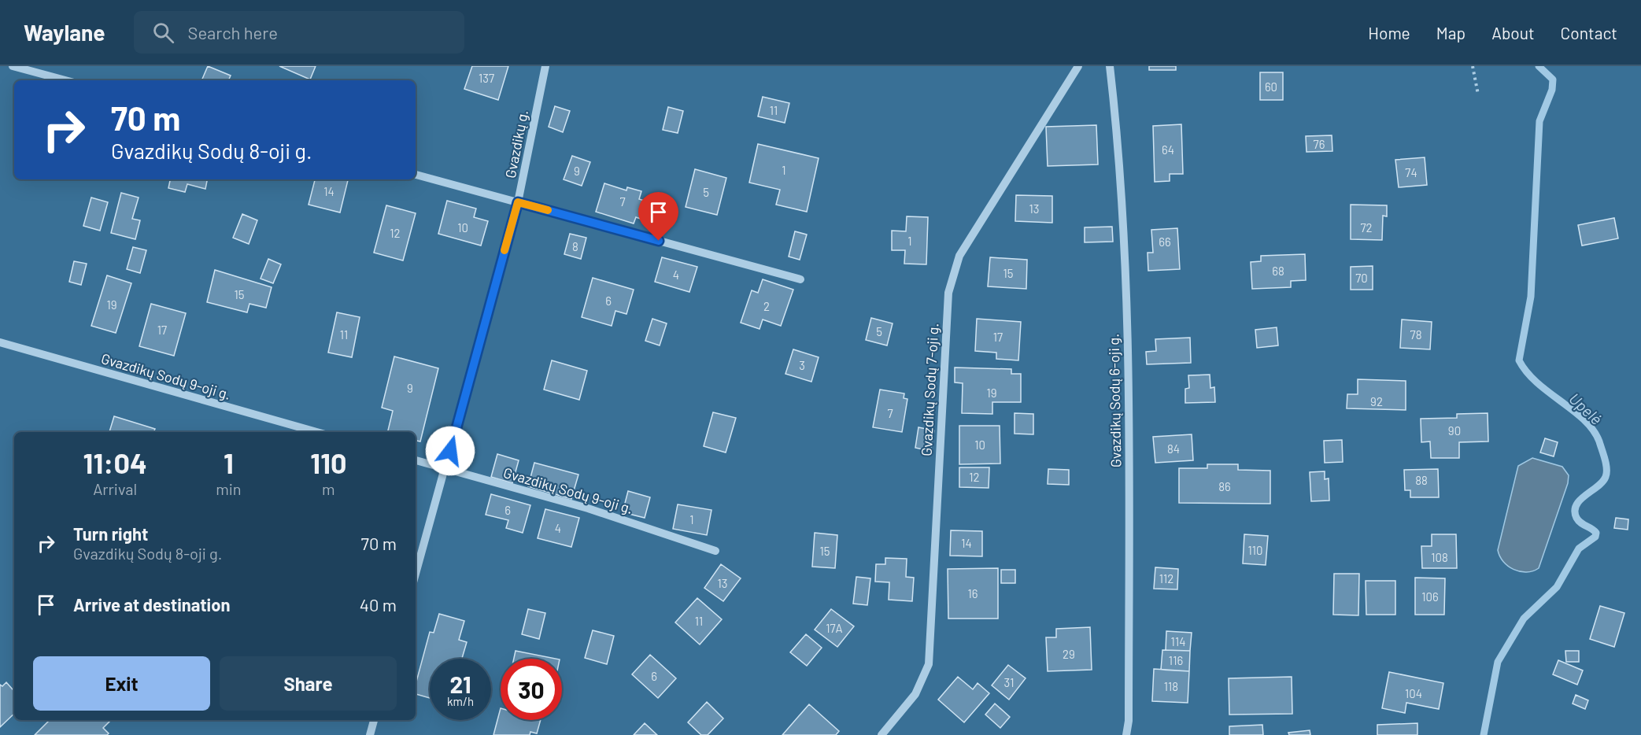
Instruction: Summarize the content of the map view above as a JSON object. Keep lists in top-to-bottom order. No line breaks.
{"streets":{"street":["Gvazdikų g.","Gvazdikų Sodų 9-oji g.","Gvazdikų Sodų 7-oji g.","Gvazdikų Sodų 6-oji g."]},"crossings":[["Gvazdikų g.","Gvazdikų Sodų 9-oji g."]],"water":["Upelė"],"house_numbers":["137","60","11","76","64","1","9","74","14","5","7","13","10","72","12","1","66","8","68","15","4","70","15","6","19","2","17","5","11","78","17","3","9","19","92","7","90","10","84","12","88","86","6","1","4","14","110","15","108","112","13","16","106","11","17A","114","29","116","6","31","118","104"],"page":{"header":"Waylane","search":"Search here","nav":["Home","Map","About","Contact"],"turn":["70 m","Gvazdikų Sodų 8-oji g."],"eta":["11:04","Arrival","1","min","110","m"],"list":[{"name":"Turn right","note":"Gvazdikų Sodų 8-oji g.","value":"70 m"},{"name":"Arrive at destination","value":"40 m"}],"buttons":["Exit","Share"],"speed":"21 km/h","limit":"30"}}
